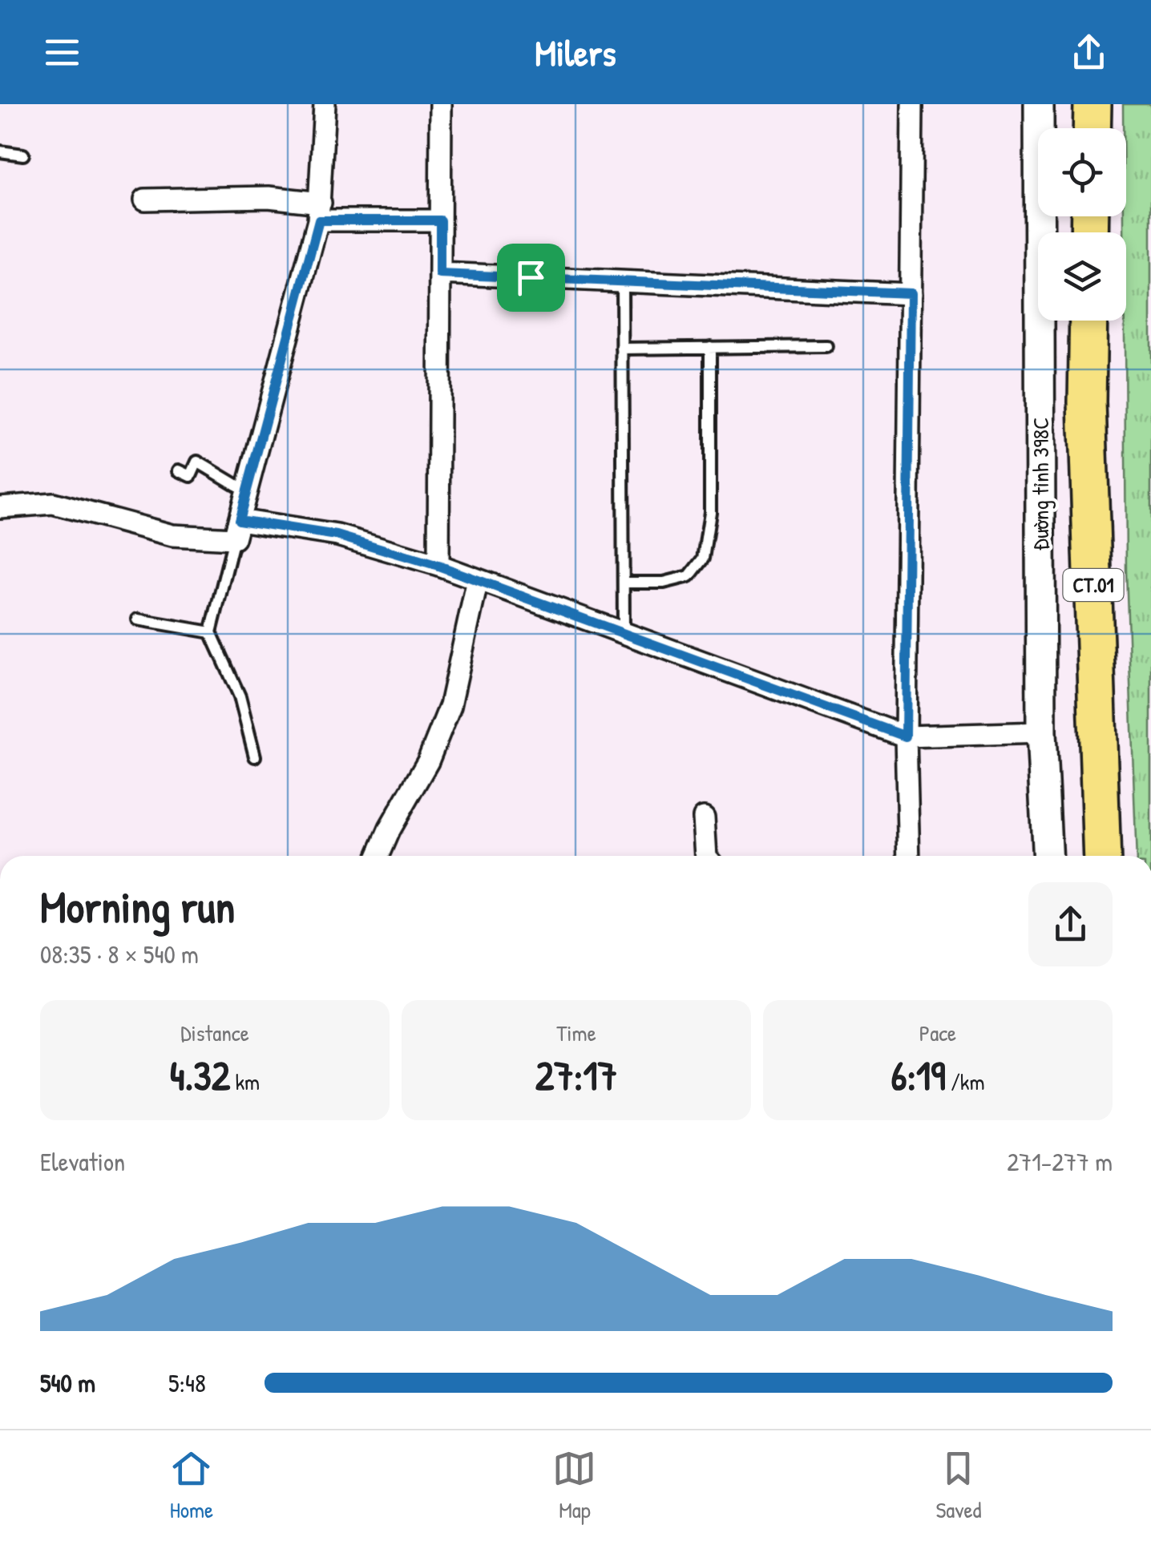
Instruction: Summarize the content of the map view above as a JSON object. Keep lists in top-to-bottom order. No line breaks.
{"streets":{"highway":["CT.01"],"main road":["Đường tỉnh 398C"]},"page":{"header":"Milers","heading":["Morning run","08:35 · 8 × 540 m"],"stats":[["Distance","4.32 km"],["Time","27:17"],["Pace","6:19 /km"]],"chart":["Elevation","271–277 m"],"list":[{"name":"540 m","note":"5:48"}],"tabs":["Home","Map","Saved"]}}
